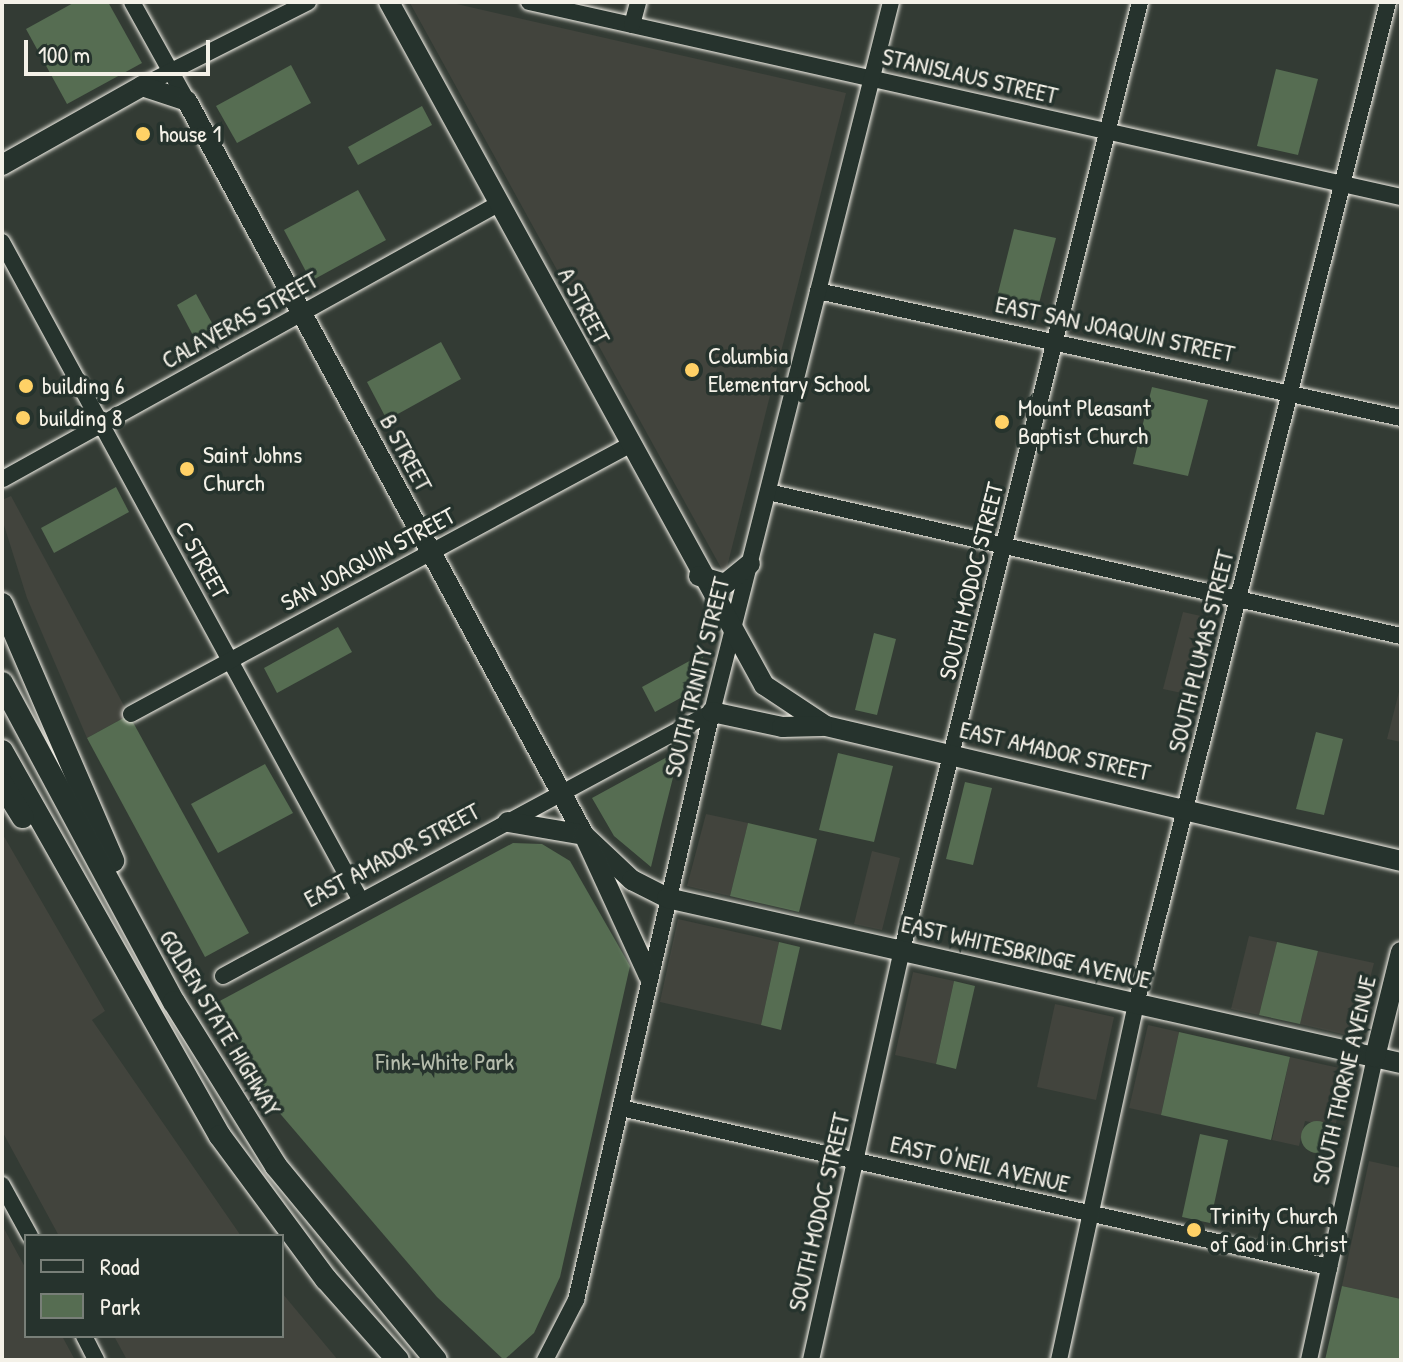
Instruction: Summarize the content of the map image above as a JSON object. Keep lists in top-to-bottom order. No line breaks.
{"streets":{"highway":["GOLDEN STATE HIGHWAY"],"main road":["A STREET","B STREET","EAST AMADOR STREET","EAST WHITESBRIDGE AVENUE","SOUTH THORNE AVENUE"],"street":["STANISLAUS STREET","CALAVERAS STREET","EAST SAN JOAQUIN STREET","SAN JOAQUIN STREET","C STREET","SOUTH MODOC STREET","SOUTH PLUMAS STREET","SOUTH TRINITY STREET","EAST O'NEIL AVENUE"]},"crossings":[["STANISLAUS STREET","SOUTH MODOC STREET"],["STANISLAUS STREET","SOUTH PLUMAS STREET"],["STANISLAUS STREET","SOUTH TRINITY STREET"],["A STREET","CALAVERAS STREET"],["A STREET","SAN JOAQUIN STREET"],["A STREET","SOUTH TRINITY STREET"],["A STREET","EAST AMADOR STREET"],["CALAVERAS STREET","B STREET"],["CALAVERAS STREET","C STREET"],["EAST SAN JOAQUIN STREET","SOUTH MODOC STREET"],["EAST SAN JOAQUIN STREET","SOUTH PLUMAS STREET"],["EAST SAN JOAQUIN STREET","SOUTH TRINITY STREET"],["B STREET","SAN JOAQUIN STREET"],["B STREET","SOUTH TRINITY STREET"],["B STREET","EAST AMADOR STREET"],["B STREET","EAST WHITESBRIDGE AVENUE"],["SAN JOAQUIN STREET","C STREET"],["C STREET","EAST AMADOR STREET"],["SOUTH MODOC STREET","EAST AMADOR STREET"],["SOUTH MODOC STREET","EAST WHITESBRIDGE AVENUE"],["SOUTH MODOC STREET","EAST O'NEIL AVENUE"],["SOUTH PLUMAS STREET","EAST AMADOR STREET"],["SOUTH PLUMAS STREET","EAST WHITESBRIDGE AVENUE"],["SOUTH PLUMAS STREET","EAST O'NEIL AVENUE"],["SOUTH TRINITY STREET","EAST AMADOR STREET"],["SOUTH TRINITY STREET","EAST WHITESBRIDGE AVENUE"],["SOUTH TRINITY STREET","EAST O'NEIL AVENUE"],["EAST WHITESBRIDGE AVENUE","SOUTH THORNE AVENUE"],["SOUTH THORNE AVENUE","EAST O'NEIL AVENUE"]],"parks":["Fink-White Park"],"places":["house 1","Columbia Elementary School","building 6","building 8","Mount Pleasant Baptist Church","Saint Johns Church","Trinity Church of God in Christ"],"legend":["Road","Park"],"scale_bar":"100 m"}
